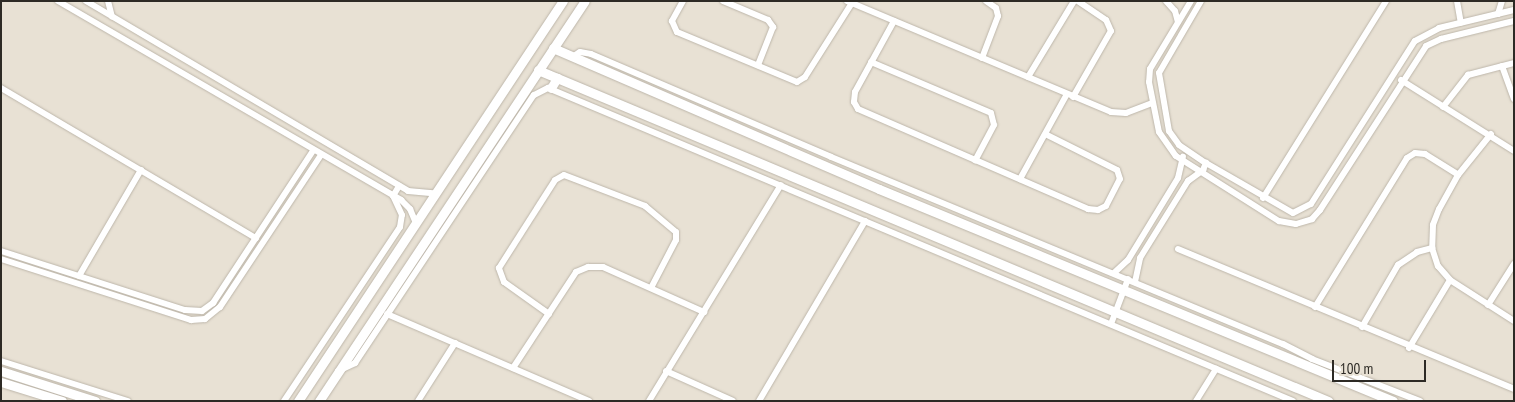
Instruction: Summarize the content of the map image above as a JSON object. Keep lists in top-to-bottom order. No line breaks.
{"scale_bar":"100 m"}
